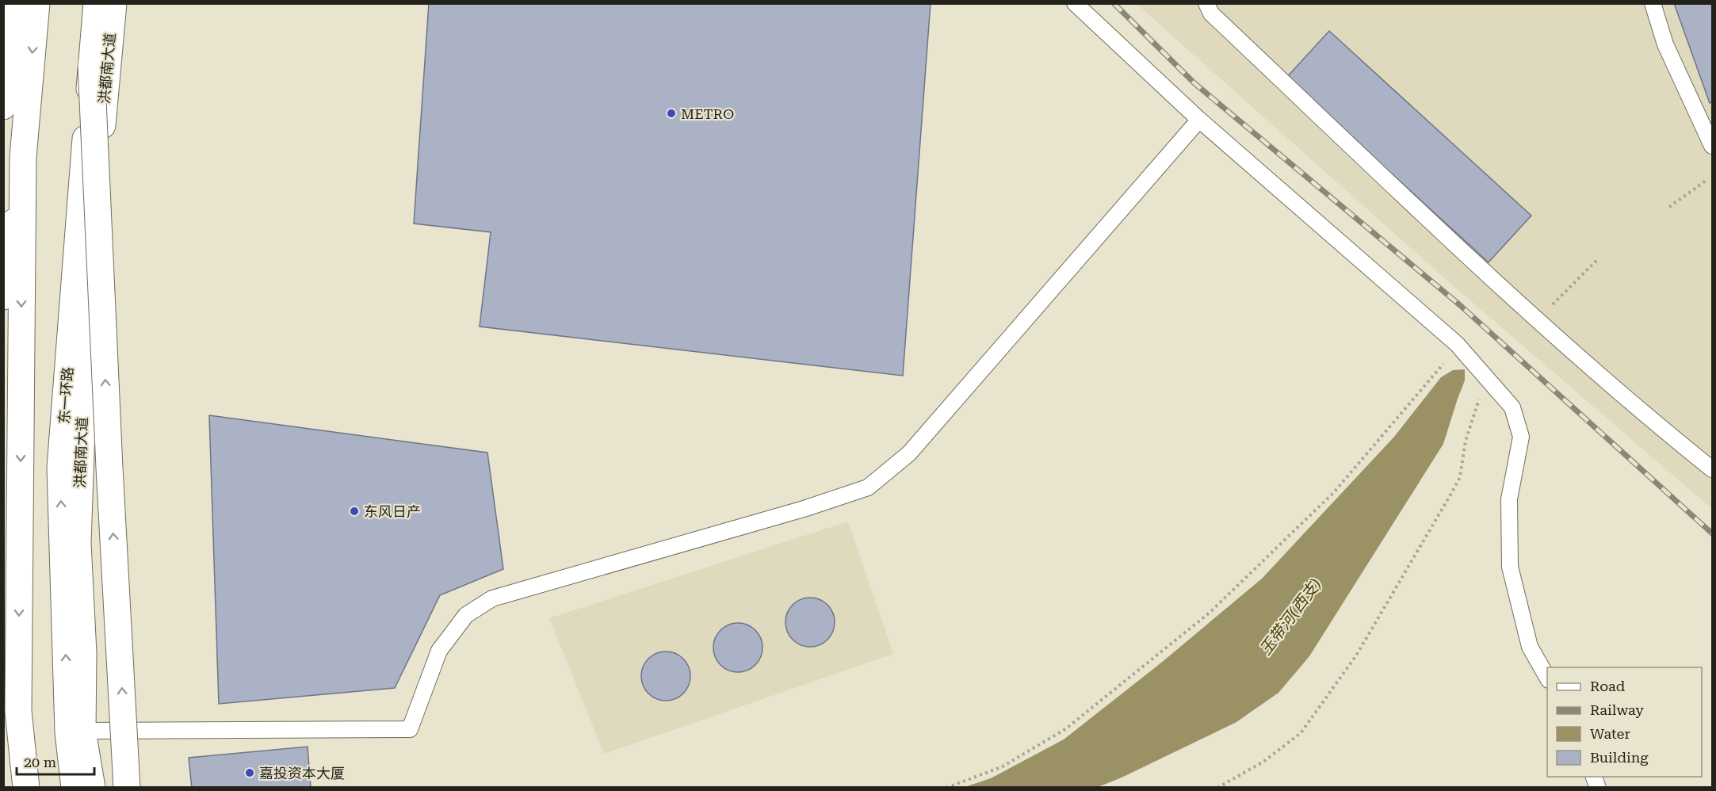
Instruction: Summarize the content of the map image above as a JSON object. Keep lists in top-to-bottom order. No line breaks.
{"streets":{"main road":["洪都南大道","东一环路"]},"water":["玉带河(西支)"],"places":["METRO","东风日产","嘉投资本大厦"],"legend":["Road","Railway","Water","Building"],"scale_bar":"20 m"}
